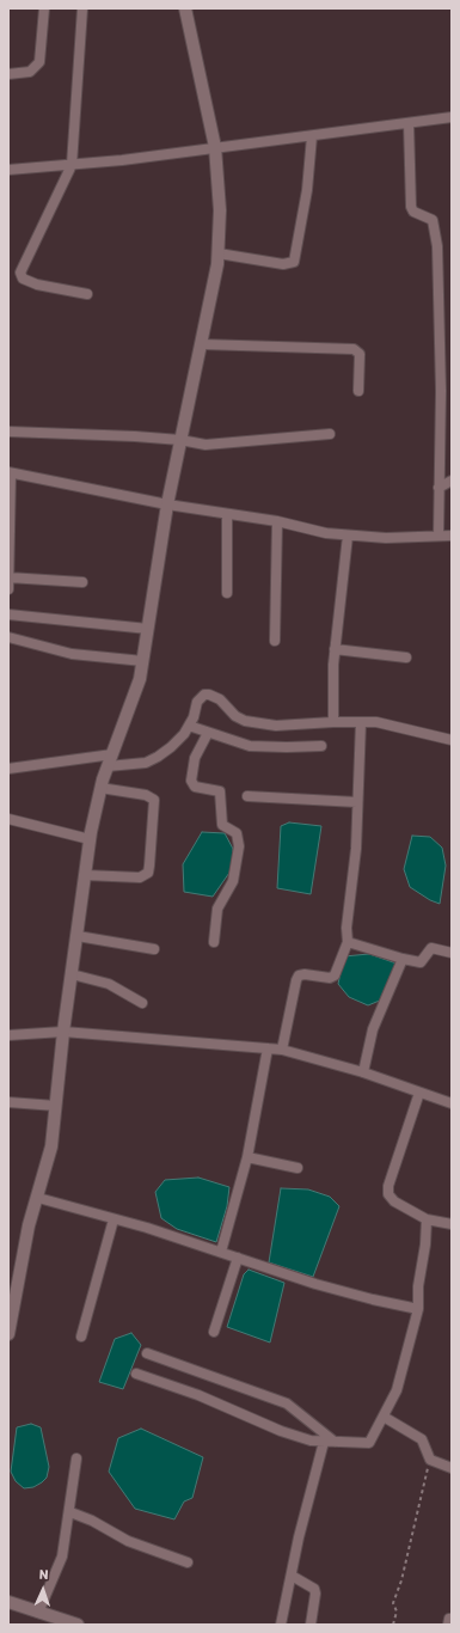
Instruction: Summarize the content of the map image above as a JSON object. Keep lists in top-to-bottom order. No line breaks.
{"north":"top"}
